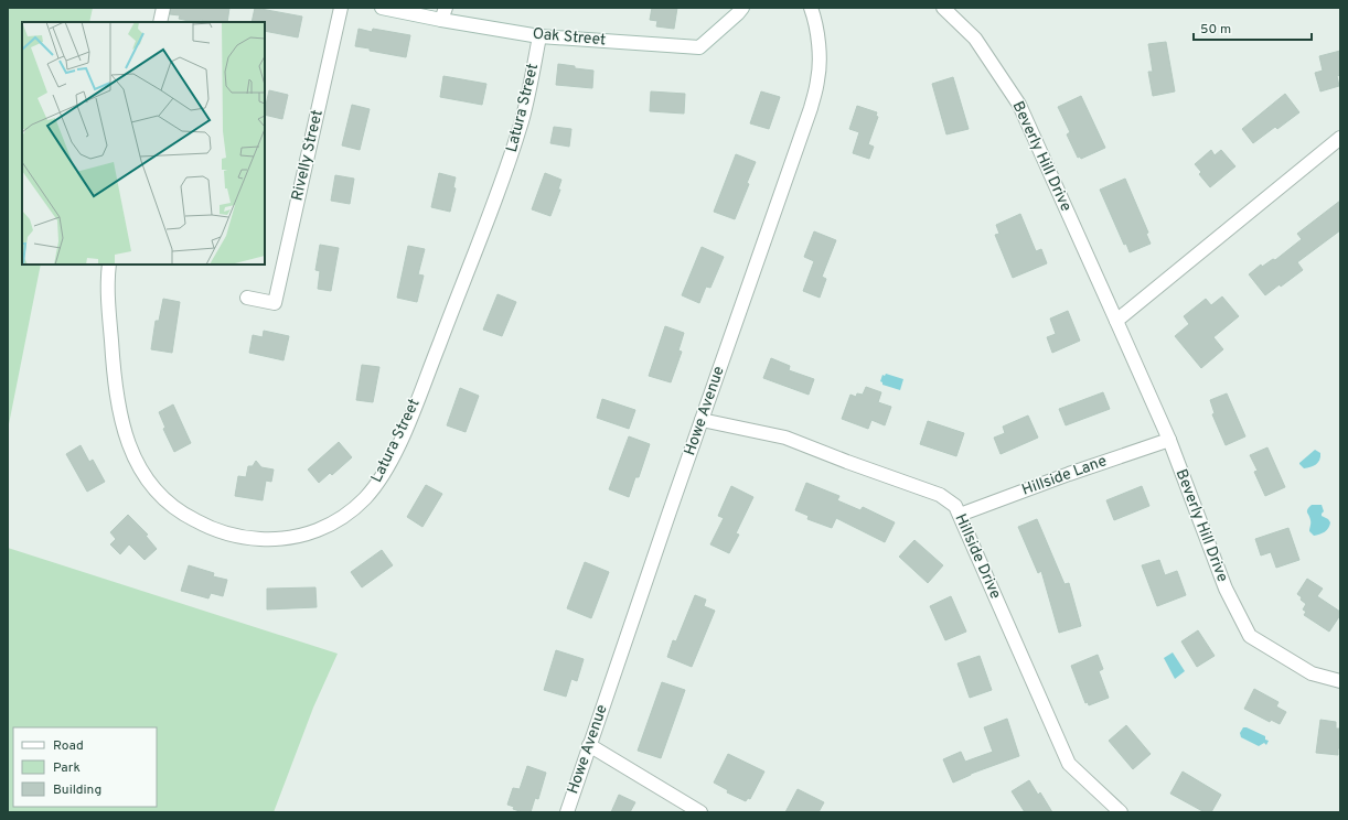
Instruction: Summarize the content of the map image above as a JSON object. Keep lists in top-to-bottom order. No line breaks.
{"streets":{"street":["Oak Street","Latura Street","Rivelly Street","Beverly Hill Drive","Howe Avenue","Hillside Lane","Hillside Drive"]},"crossings":[["Oak Street","Latura Street"],["Beverly Hill Drive","Hillside Lane"],["Howe Avenue","Hillside Drive"],["Hillside Lane","Hillside Drive"]],"legend":["Road","Park","Building"],"scale_bar":"50 m"}
